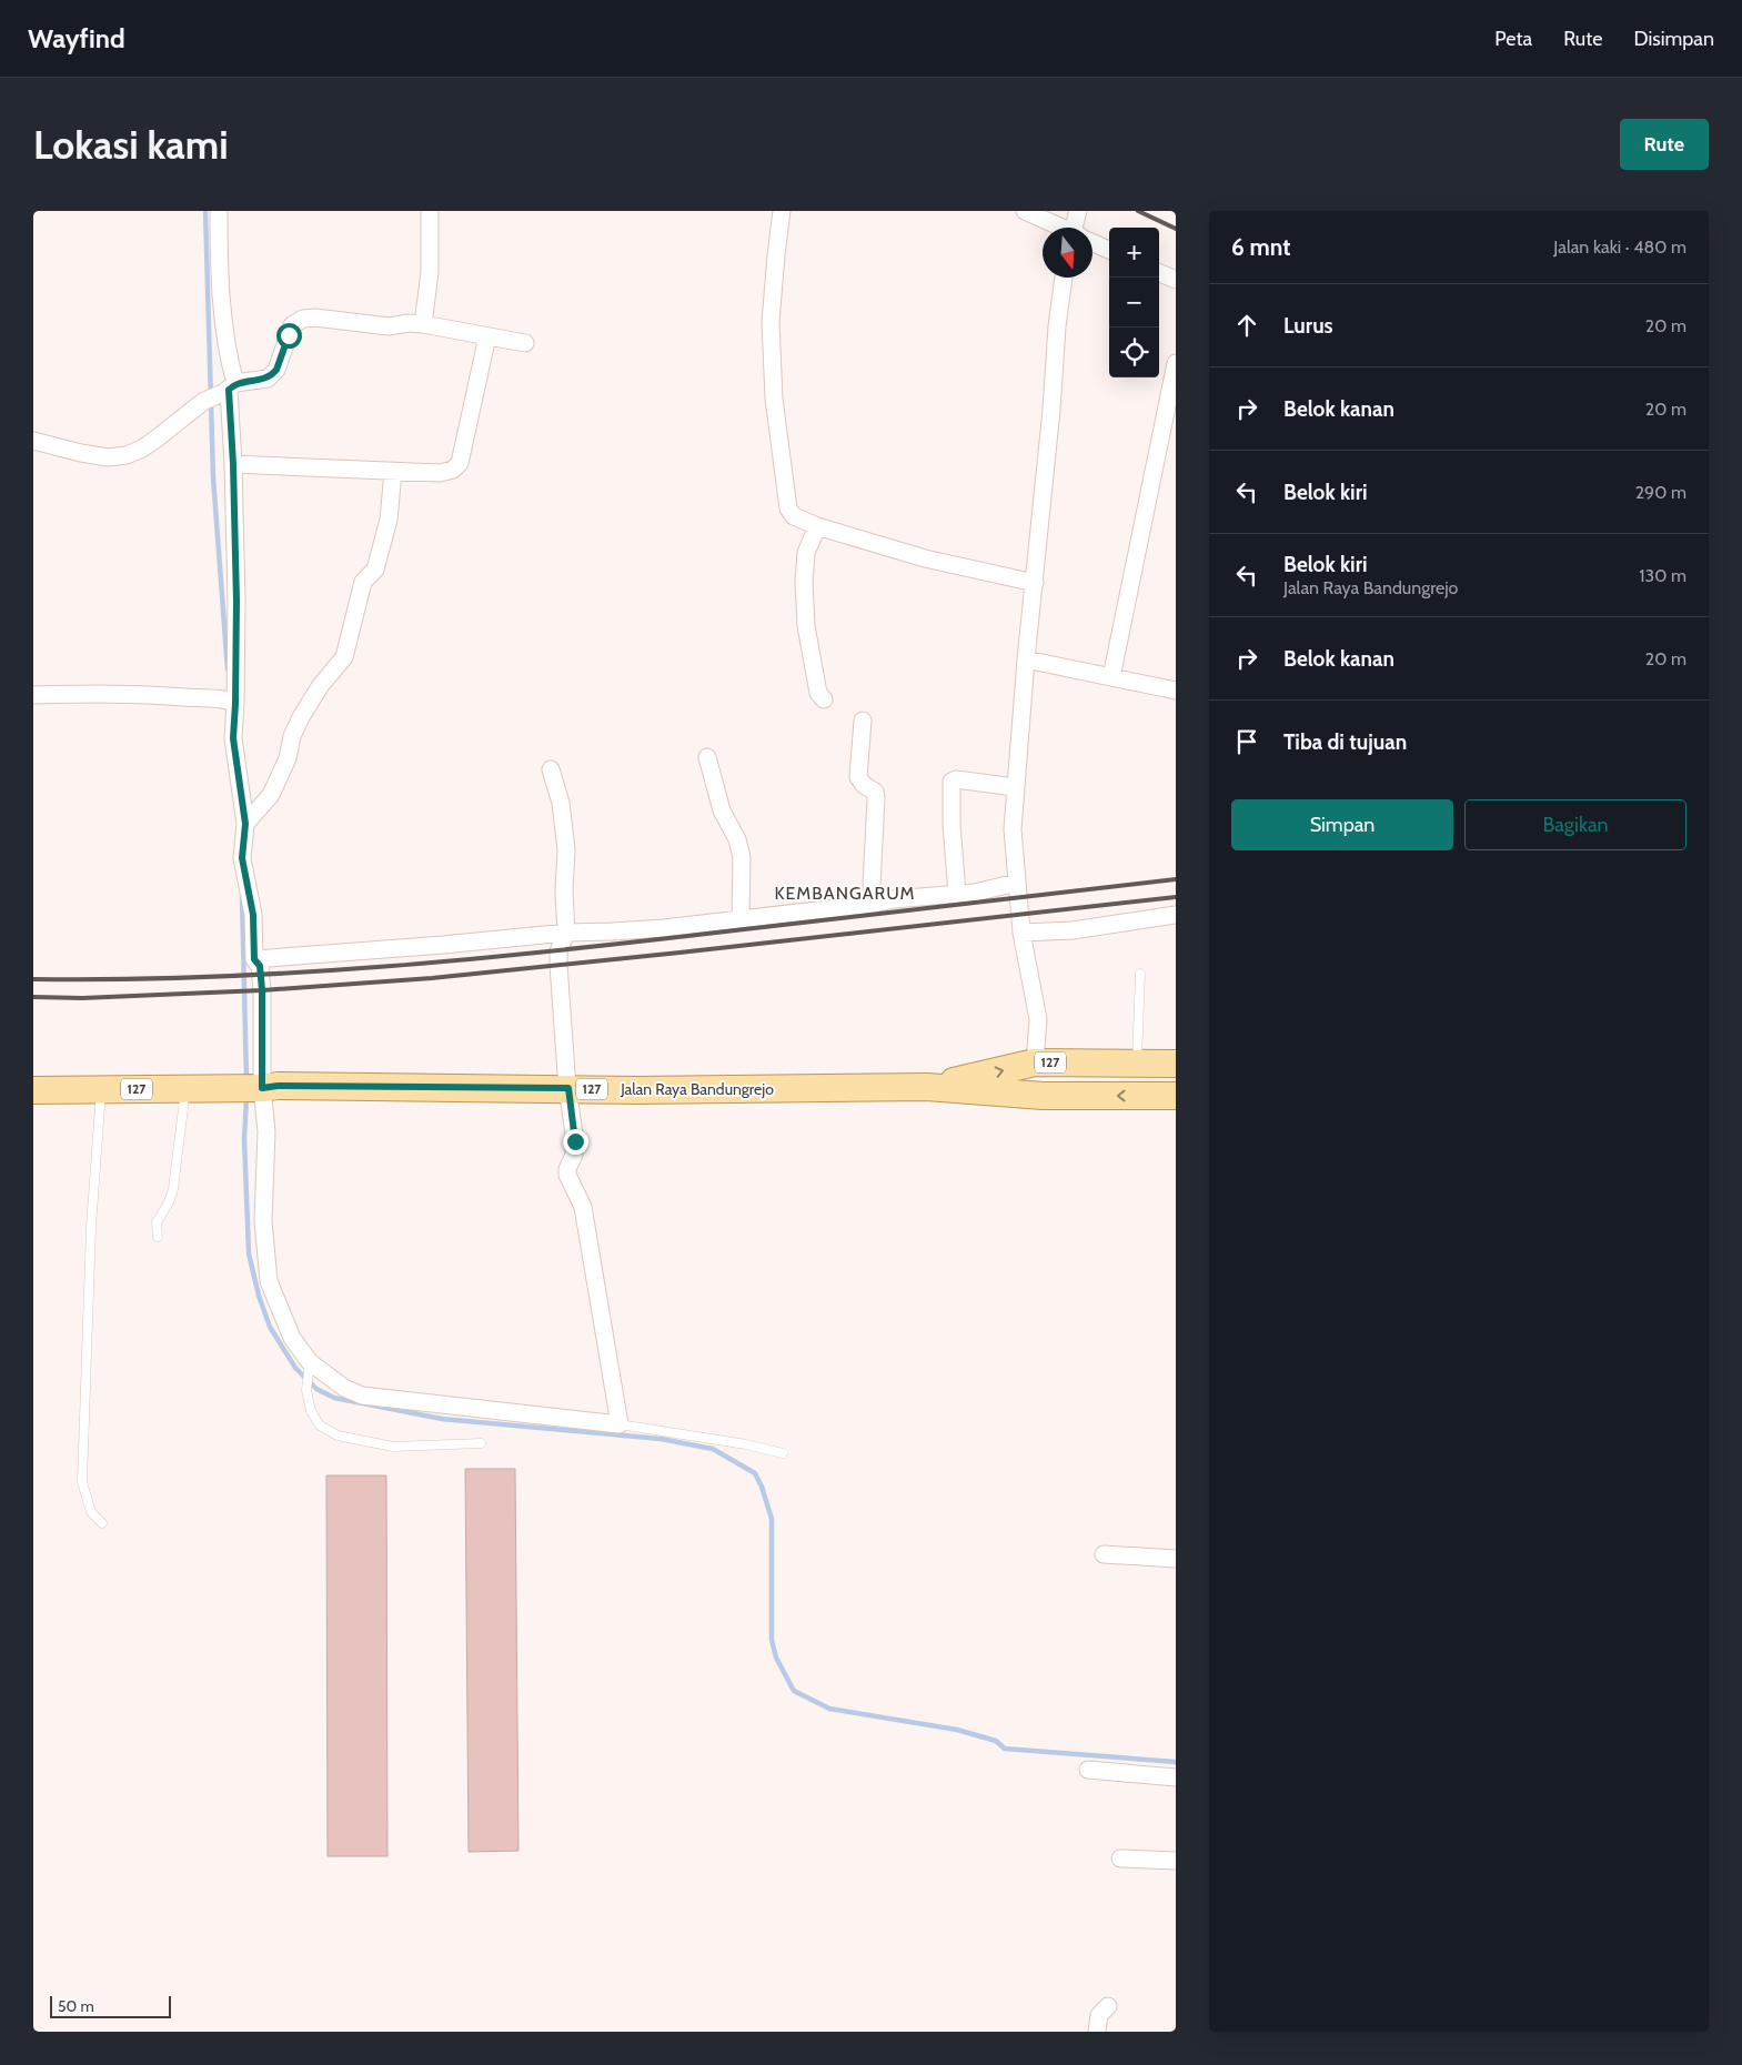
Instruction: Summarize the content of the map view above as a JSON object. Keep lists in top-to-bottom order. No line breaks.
{"streets":{"main road":["127","Jalan Raya Bandungrejo"]},"districts":["KEMBANGARUM"],"scale_bar":"50 m","north":"bottom","page":{"header":"Wayfind","nav":["Peta","Rute","Disimpan"],"buttons":["Rute",["Simpan","Bagikan"]],"title":"Lokasi kami","heading":["6 mnt","Jalan kaki · 480 m"],"map_buttons":["+","−"],"list":[["Lurus","20 m"],["Belok kanan","20 m"],["Belok kiri","290 m"],["Belok kiri","Jalan Raya Bandungrejo","130 m"],["Belok kanan","20 m"],"Tiba di tujuan"],"scale":"50 m"}}
